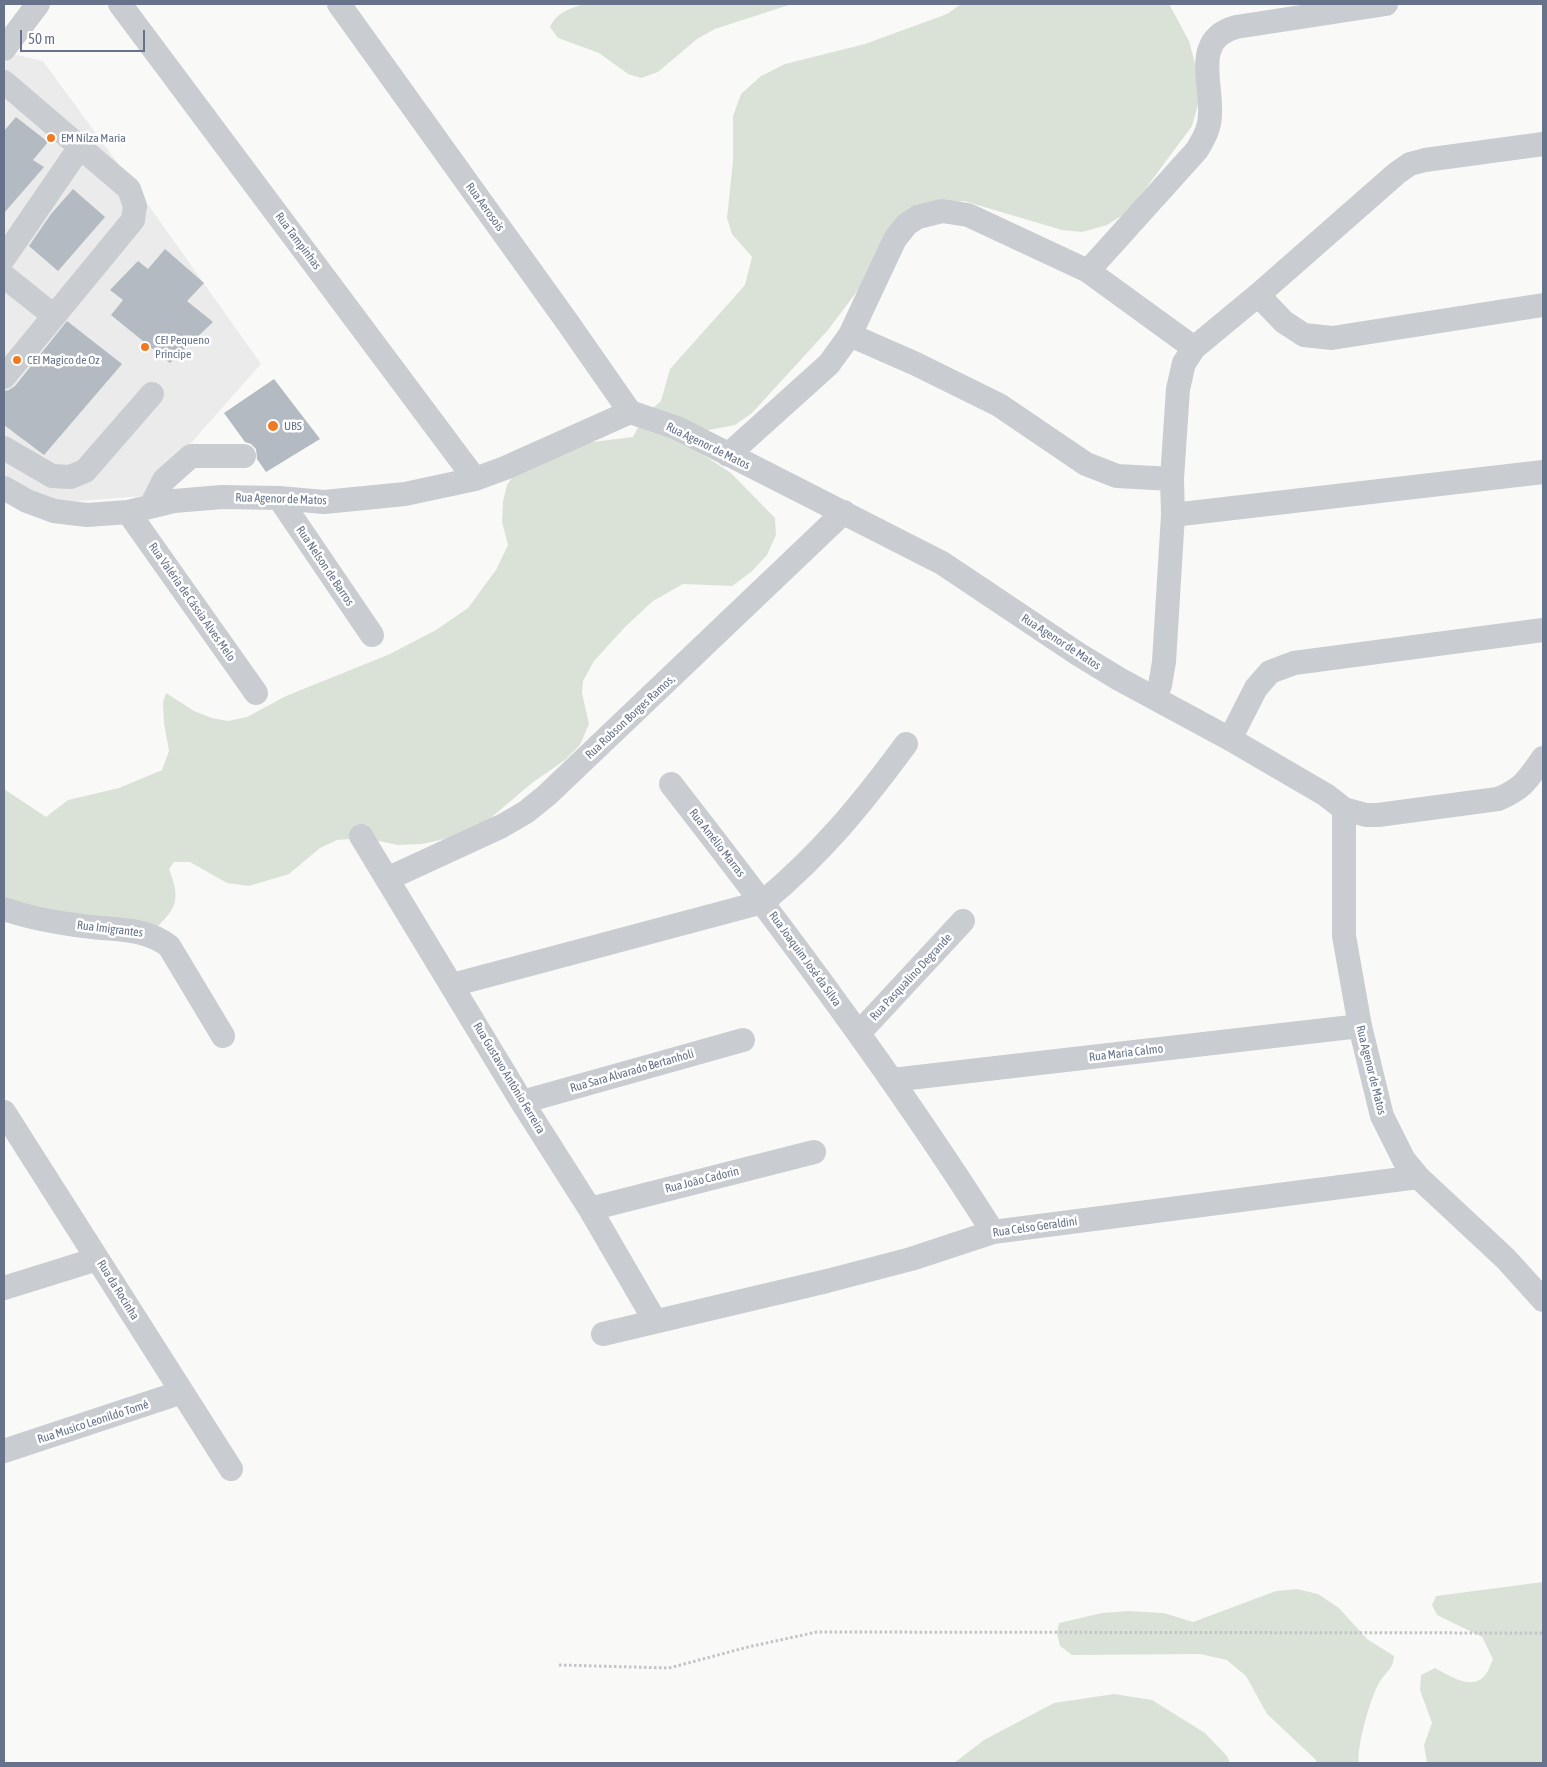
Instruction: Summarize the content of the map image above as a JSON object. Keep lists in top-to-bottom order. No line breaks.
{"streets":{"street":["Rua Aerosois","Rua Tampinhas","Rua Agenor de Matos","Rua Nelson de Barros","Rua Valéria de Cássia Alves Melo","Rua Robson Borges Ramos,","Rua Amélio Marras","Rua Imigrantes","Rua Joaquim José da Silva","Rua Pasqualino Degrande","Rua Maria Calmo","Rua Sara Alvarado Bertanholi","Rua Gustavo Antônio Ferreira","Rua João Cadorin","Rua Celso Geraldini","Rua da Rocinha","Rua Musico Leonildo Tomé"]},"crossings":[["Rua Aerosois","Rua Agenor de Matos"],["Rua Tampinhas","Rua Agenor de Matos"],["Rua Agenor de Matos","Rua Nelson de Barros"],["Rua Agenor de Matos","Rua Valéria de Cássia Alves Melo"],["Rua Agenor de Matos","Rua Robson Borges Ramos,"],["Rua Agenor de Matos","Rua Maria Calmo"],["Rua Agenor de Matos","Rua Celso Geraldini"],["Rua Robson Borges Ramos,","Rua Gustavo Antônio Ferreira"],["Rua Amélio Marras","Rua Joaquim José da Silva"],["Rua Joaquim José da Silva","Rua Pasqualino Degrande"],["Rua Joaquim José da Silva","Rua Maria Calmo"],["Rua Joaquim José da Silva","Rua Gustavo Antônio Ferreira"],["Rua Joaquim José da Silva","Rua Celso Geraldini"],["Rua Sara Alvarado Bertanholi","Rua Gustavo Antônio Ferreira"],["Rua Gustavo Antônio Ferreira","Rua João Cadorin"],["Rua Gustavo Antônio Ferreira","Rua Celso Geraldini"],["Rua da Rocinha","Rua Musico Leonildo Tomé"]],"places":["EM Nilza Maria","CEI Pequeno Principe","CEI Magico de Oz","UBS"],"scale_bar":"50 m"}
